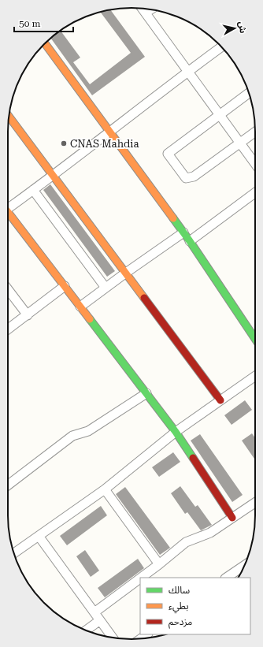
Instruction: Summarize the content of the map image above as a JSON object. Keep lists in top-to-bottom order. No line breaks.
{"places":["CNAS Mahdia"],"legend":["سالك","بطيء","مزدحم"],"scale_bar":"50 m","north":"right"}
